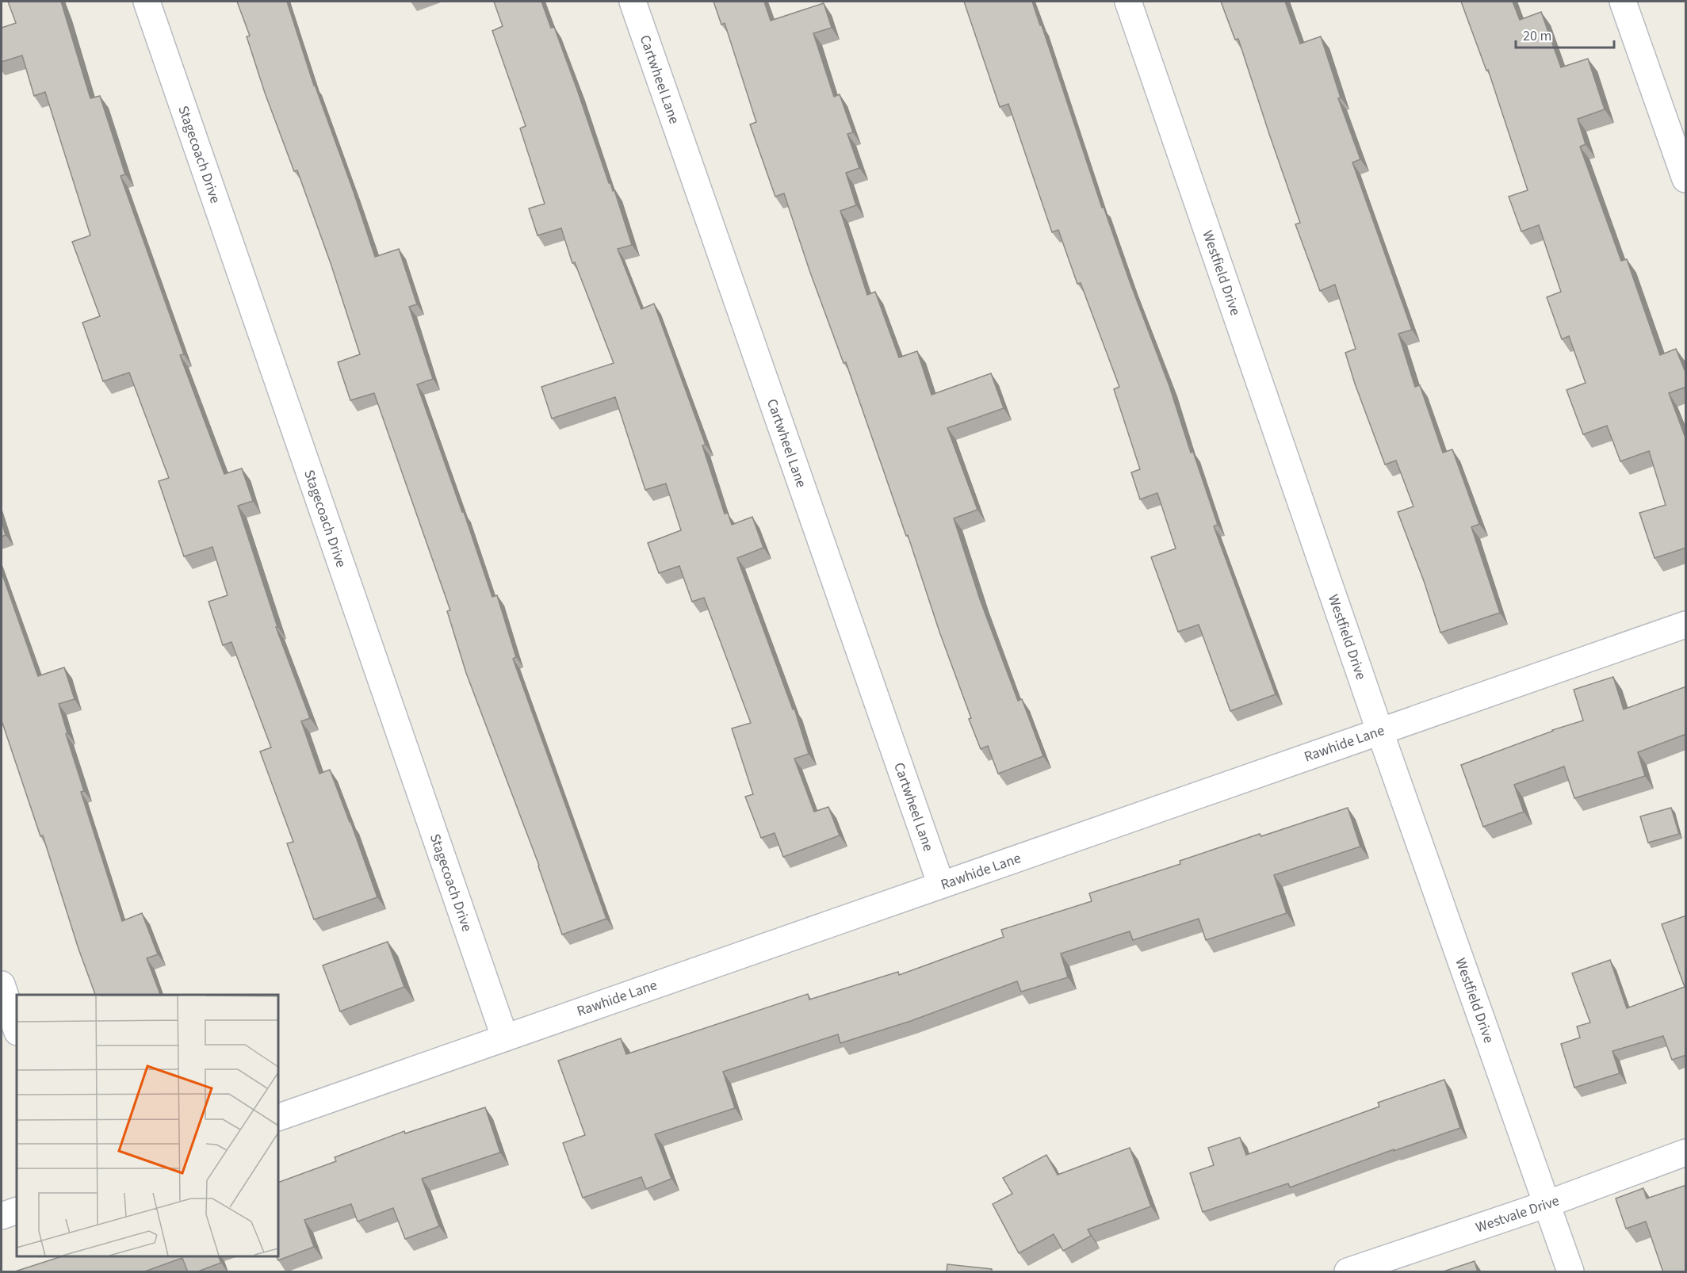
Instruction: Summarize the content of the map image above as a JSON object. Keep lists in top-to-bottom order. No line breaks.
{"streets":{"street":["Cartwheel Lane","Stagecoach Drive","Westfield Drive","Rawhide Lane","Westvale Drive"]},"crossings":[["Cartwheel Lane","Rawhide Lane"],["Stagecoach Drive","Rawhide Lane"],["Westfield Drive","Rawhide Lane"],["Westfield Drive","Westvale Drive"]],"scale_bar":"20 m"}
